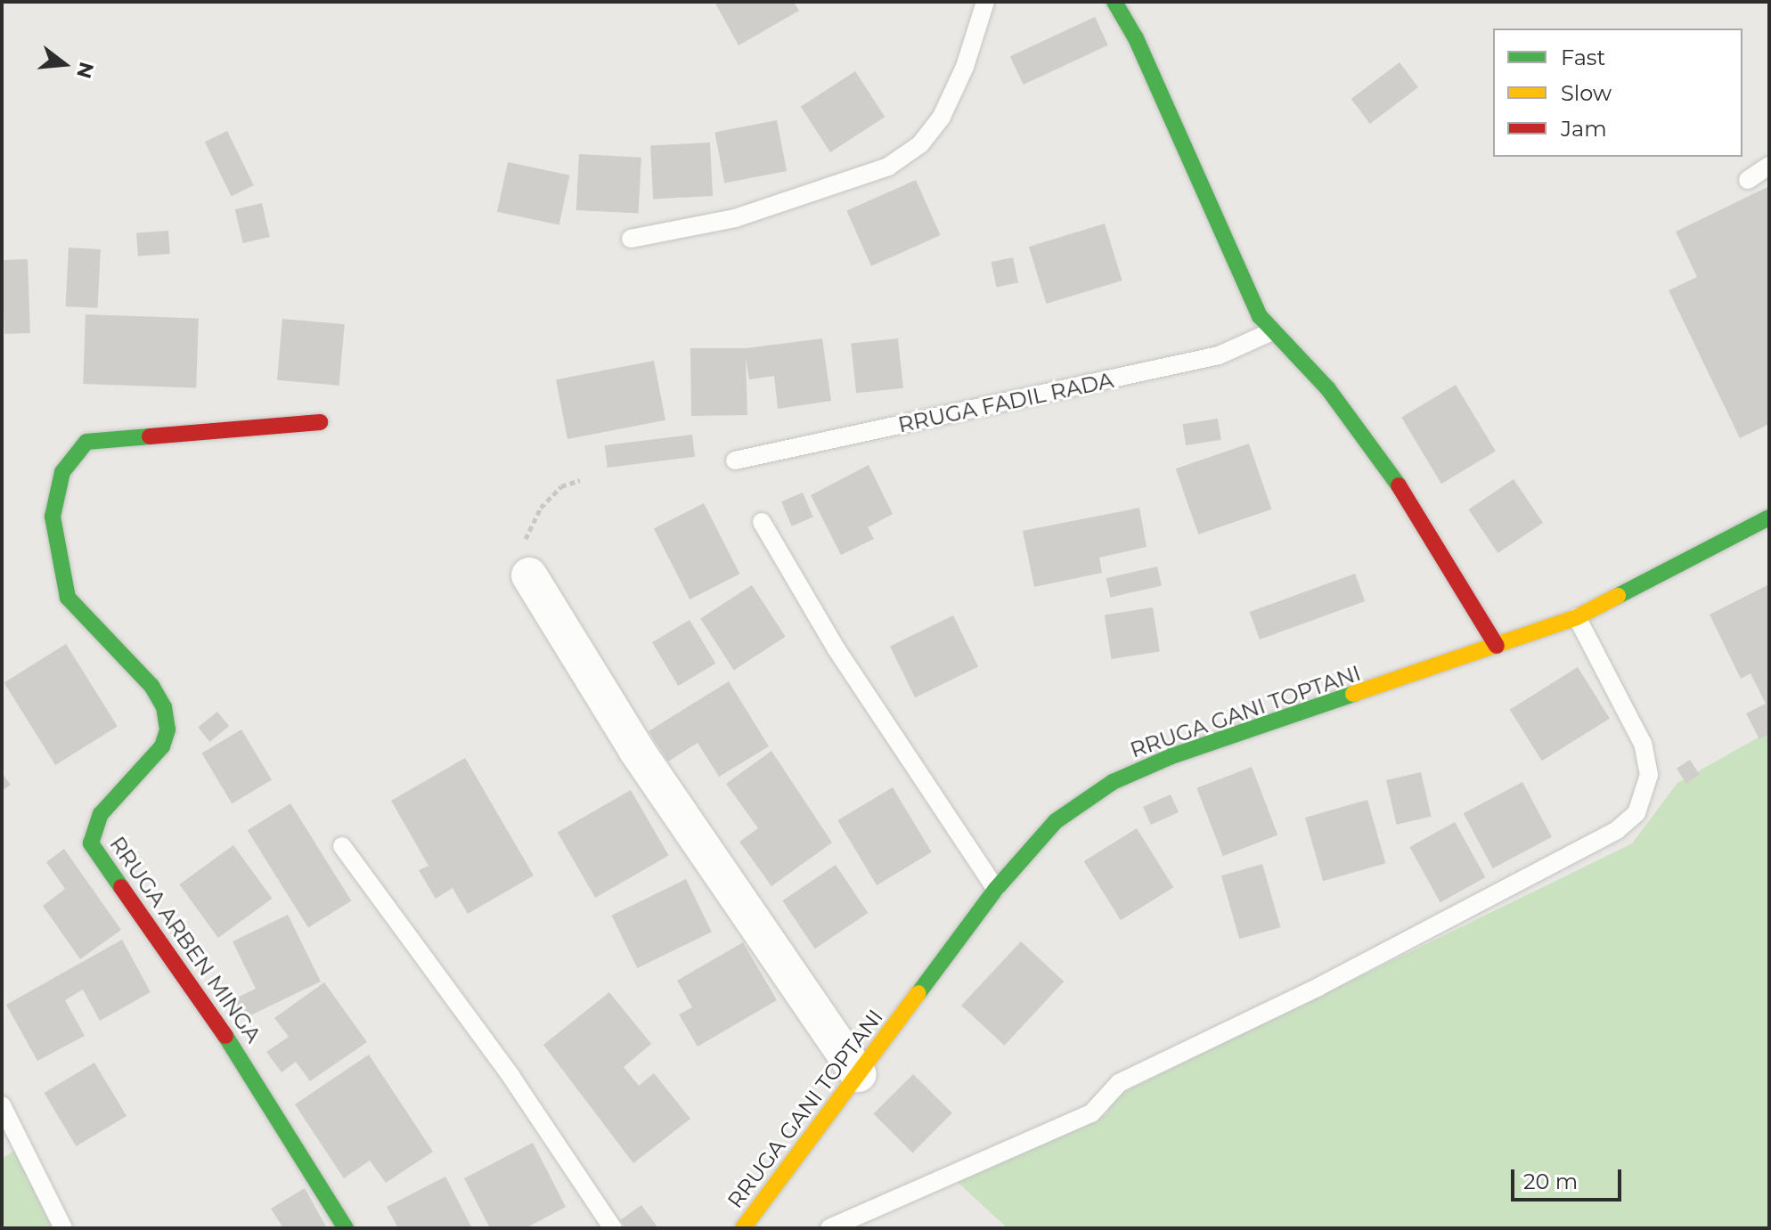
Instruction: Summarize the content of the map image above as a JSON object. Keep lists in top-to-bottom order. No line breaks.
{"streets":{"street":["RRUGA GANI TOPTANI","RRUGA ARBEN MINGA"],"lane":["RRUGA FADIL RADA"]},"legend":["Fast","Slow","Jam"],"scale_bar":"20 m","north":"right"}
